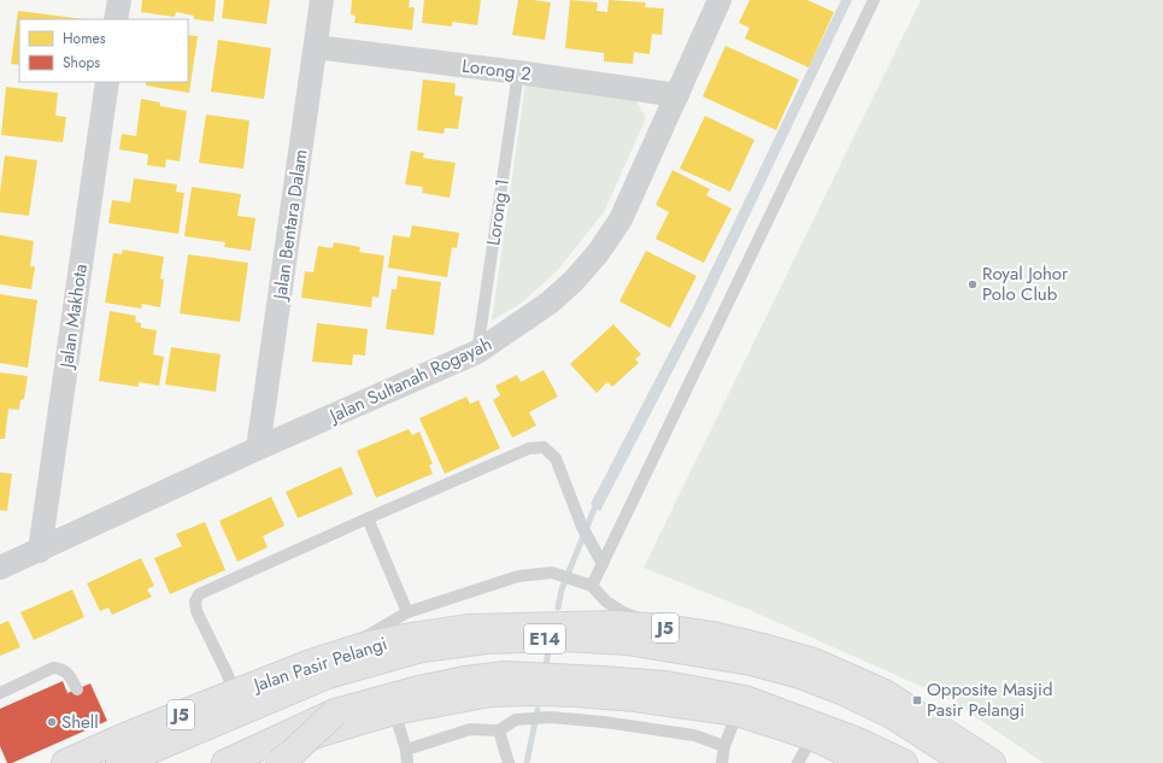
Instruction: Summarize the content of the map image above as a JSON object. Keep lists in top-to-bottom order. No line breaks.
{"streets":{"main road":["J5","E14","Jalan Pasir Pelangi"],"street":["Lorong 2","Jalan Bentara Dalam","Jalan Makhota","Jalan Sultanah Rogayah"],"lane":["Lorong 1"]},"crossings":[["Lorong 2","Lorong 1"],["Lorong 2","Jalan Bentara Dalam"],["Lorong 2","Jalan Sultanah Rogayah"],["Lorong 1","Jalan Sultanah Rogayah"],["Jalan Bentara Dalam","Jalan Sultanah Rogayah"],["Jalan Makhota","Jalan Sultanah Rogayah"]],"places":{"other":["Royal Johor Polo Club","Shell"],"transit":["Opposite Masjid Pasir Pelangi"]},"legend":["Homes","Shops"]}
